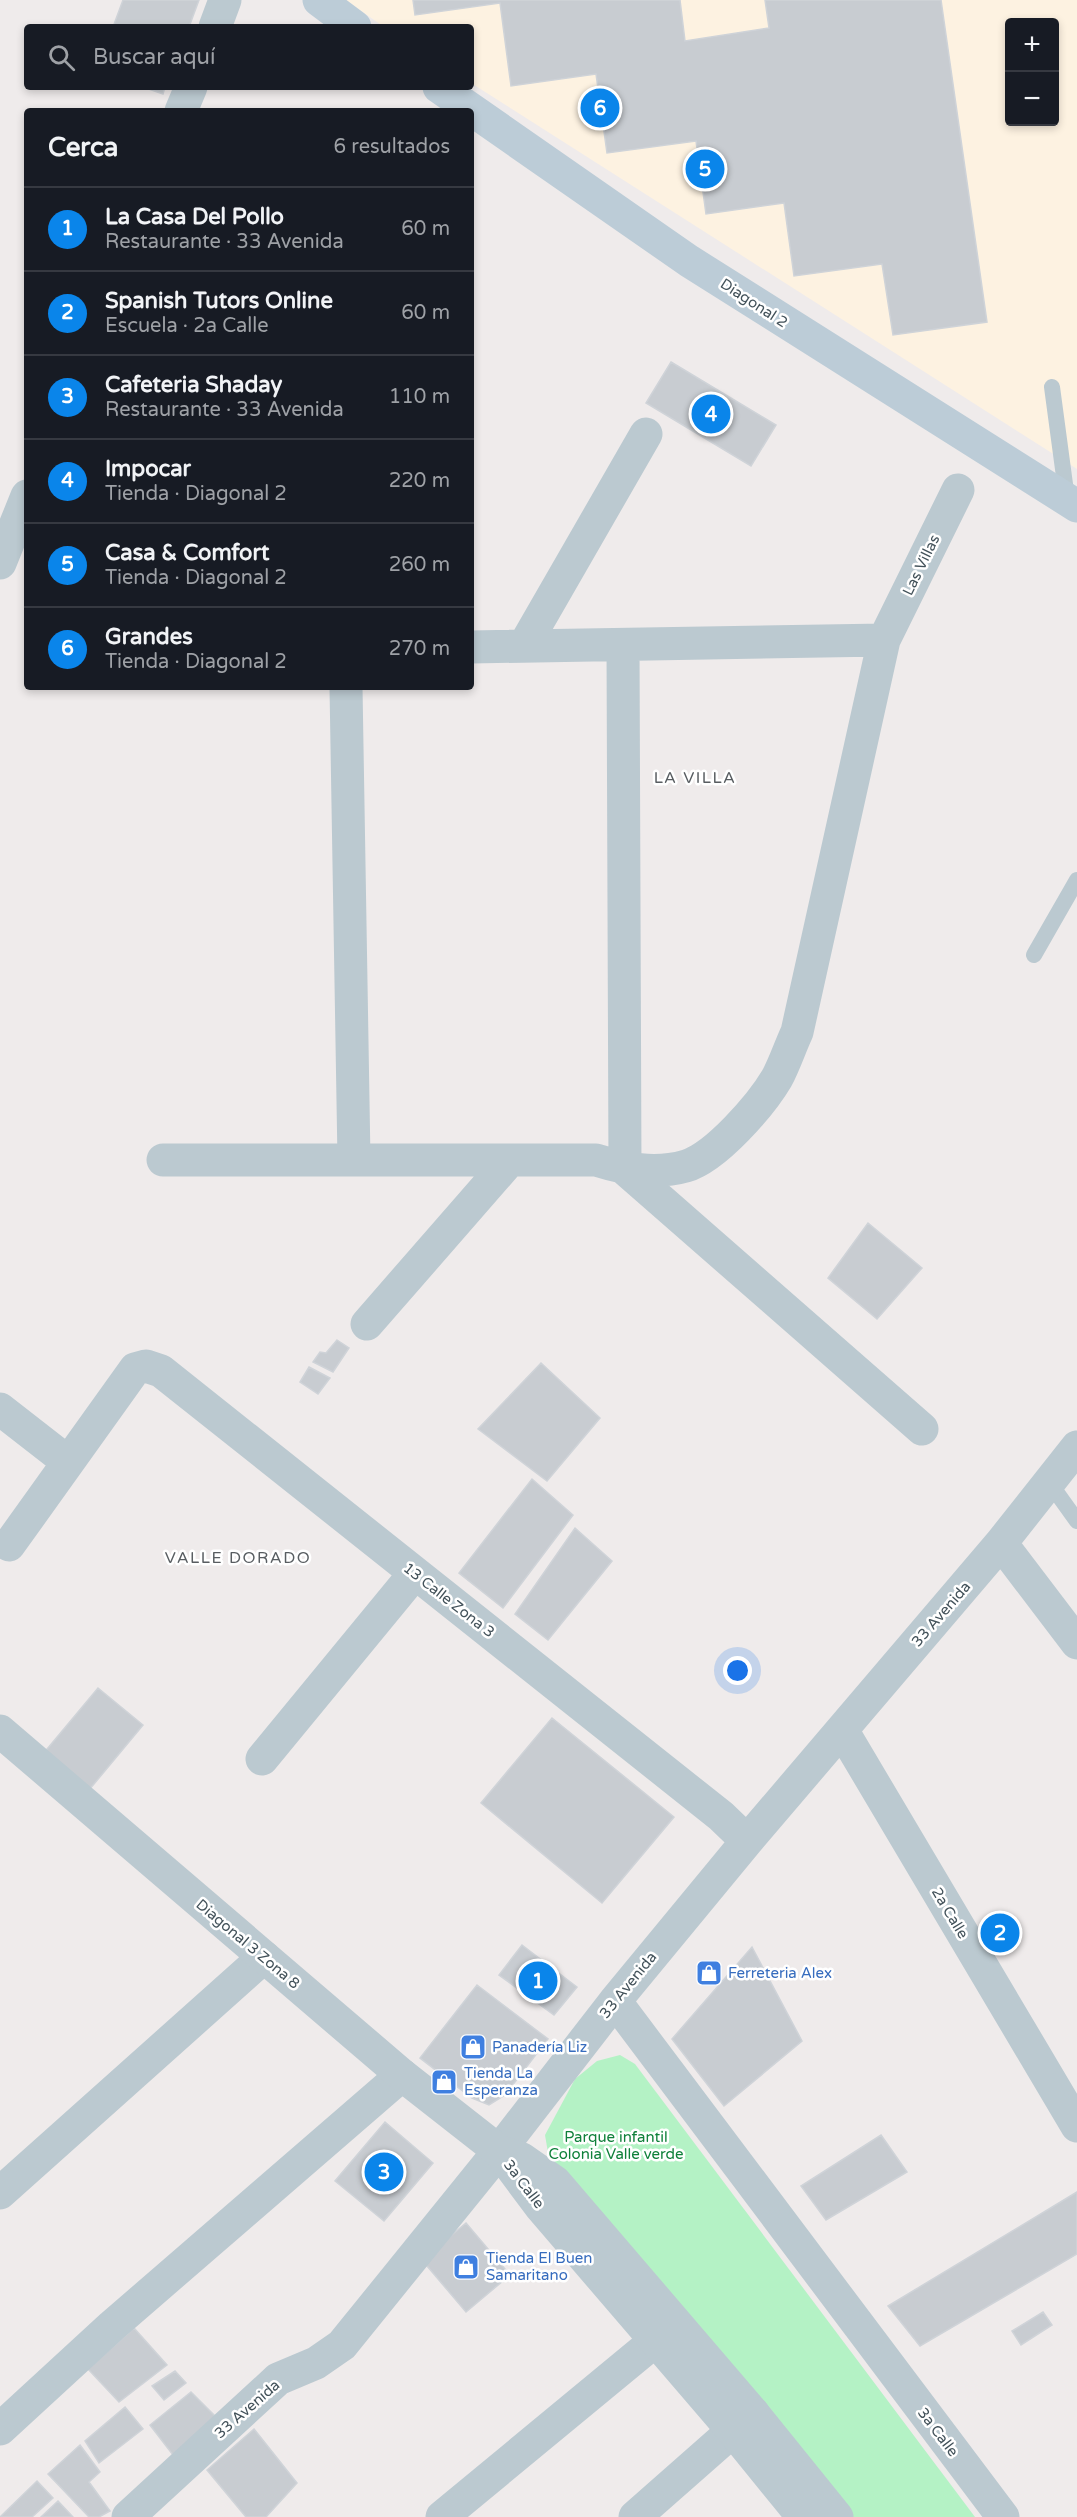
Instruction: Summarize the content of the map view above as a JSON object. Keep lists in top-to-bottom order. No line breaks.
{"streets":{"main road":["Diagonal 2"],"street":["Las Villas","13 Calle Zona 3","33 Avenida","2a Calle","Diagonal 3 Zona 8","3a Calle"]},"crossings":[["13 Calle Zona 3","33 Avenida"],["33 Avenida","2a Calle"],["33 Avenida","Diagonal 3 Zona 8"],["33 Avenida","3a Calle"],["Diagonal 3 Zona 8","3a Calle"]],"districts":["LA VILLA","VALLE DORADO"],"parks":["Parque infantil Colonia Valle verde"],"places":{"shop":["Ferreteria Alex","Panadería Liz","Tienda La Esperanza","Tienda El Buen Samaritano"]},"page":{"map_buttons":["+","−"],"search":"Buscar aquí","pins":["6","5","4","2","1","3"],"heading":["Cerca","6 resultados"],"list":[{"mark":"1","name":"La Casa Del Pollo","note":"Restaurante · 33 Avenida","value":"60 m"},{"mark":"2","name":"Spanish Tutors Online","note":"Escuela · 2a Calle","value":"60 m"},{"mark":"3","name":"Cafeteria Shaday","note":"Restaurante · 33 Avenida","value":"110 m"},{"mark":"4","name":"Impocar","note":"Tienda · Diagonal 2","value":"220 m"},{"mark":"5","name":"Casa & Comfort","note":"Tienda · Diagonal 2","value":"260 m"},{"mark":"6","name":"Grandes","note":"Tienda · Diagonal 2","value":"270 m"}]}}
